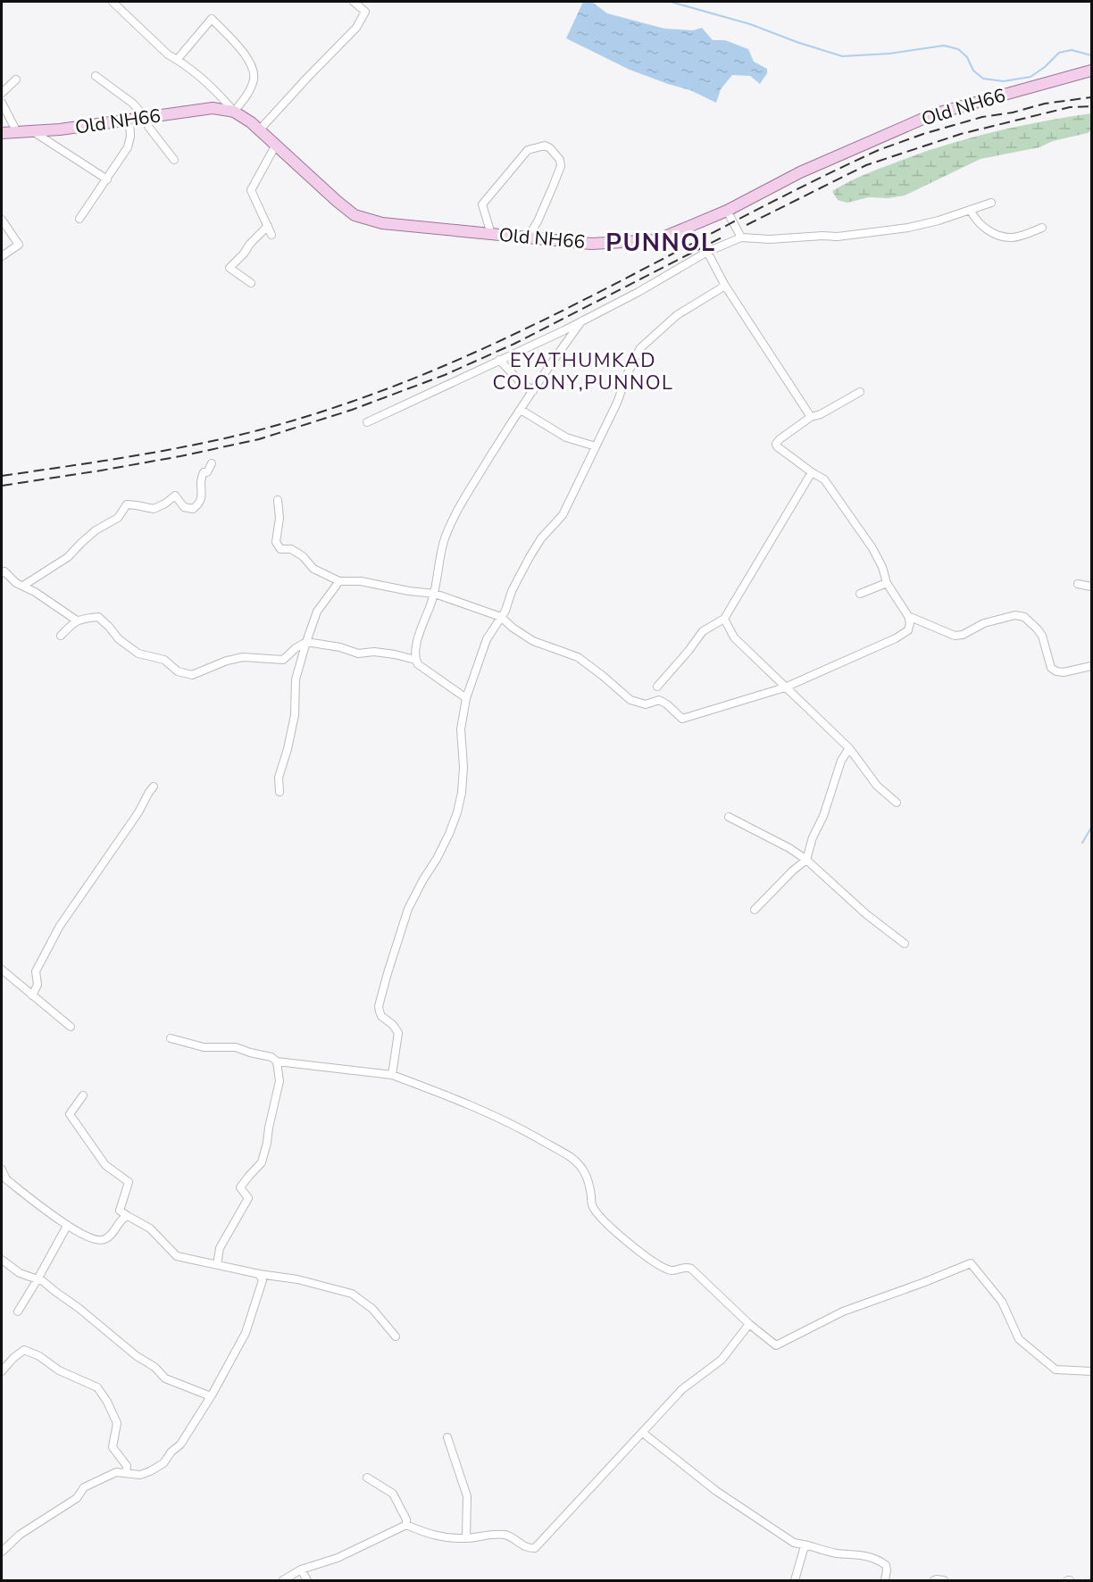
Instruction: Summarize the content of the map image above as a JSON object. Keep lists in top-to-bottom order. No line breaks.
{"streets":{"main road":["Old NH66"]},"districts":["PUNNOL","EYATHUMKAD COLONY,PUNNOL"]}
